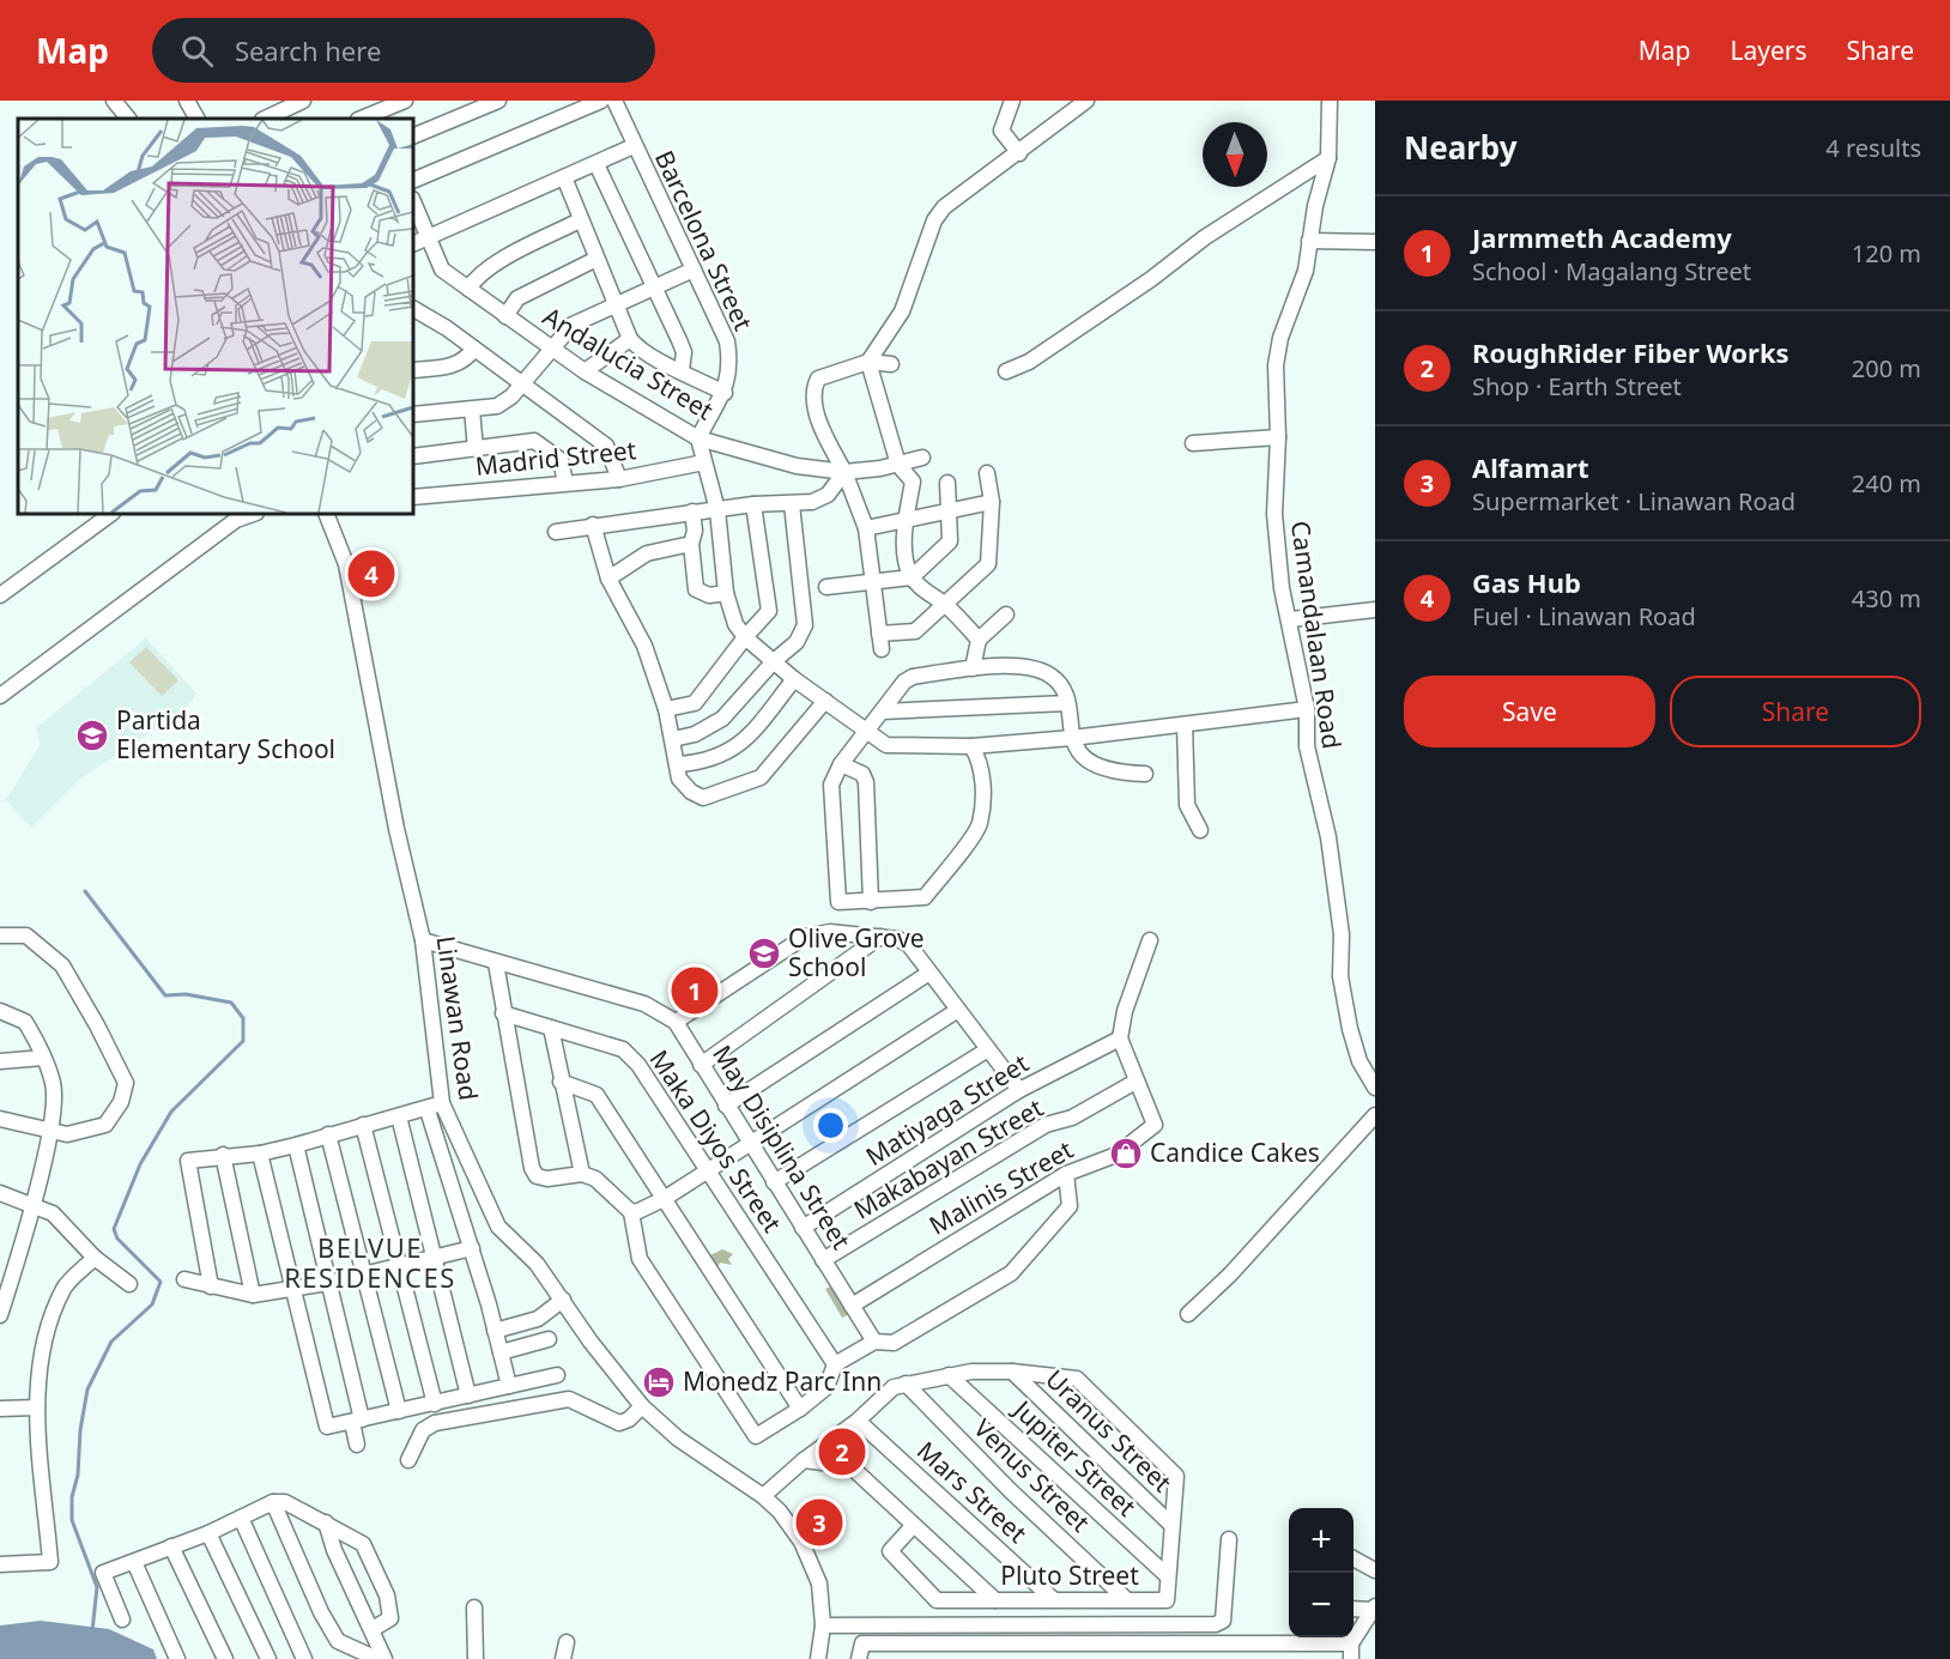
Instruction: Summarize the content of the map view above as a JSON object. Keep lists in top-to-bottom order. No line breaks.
{"streets":{"street":["Barcelona Street","Andalucia Street","Madrid Street","Camandalaan Road","Linawan Road","Matiyaga Street","Maka Diyos Street","May Disiplina Street","Makabayan Street","Malinis Street","Uranus Street","Jupiter Street","Venus Street","Mars Street","Pluto Street"]},"crossings":[["Barcelona Street","Andalucia Street"],["Linawan Road","May Disiplina Street"],["Matiyaga Street","May Disiplina Street"],["Matiyaga Street","Malinis Street"],["May Disiplina Street","Makabayan Street"],["May Disiplina Street","Malinis Street"],["Makabayan Street","Malinis Street"],["Uranus Street","Pluto Street"],["Jupiter Street","Pluto Street"],["Venus Street","Pluto Street"],["Mars Street","Pluto Street"]],"districts":["BELVUE RESIDENCES"],"places":{"school or university":["Partida Elementary School","Olive Grove School"],"shop":["Candice Cakes"],"hotel":["Monedz Parc Inn"]},"north":"bottom","page":{"header":"Map","search":"Search here","nav":["Map","Layers","Share"],"heading":["Nearby","4 results"],"list":[{"mark":"1","name":"Jarmmeth Academy","note":"School · Magalang Street","value":"120 m"},{"mark":"2","name":"RoughRider Fiber Works","note":"Shop · Earth Street","value":"200 m"},{"mark":"3","name":"Alfamart","note":"Supermarket · Linawan Road","value":"240 m"},{"mark":"4","name":"Gas Hub","note":"Fuel · Linawan Road","value":"430 m"}],"pins":["4","1","2","3"],"buttons":["Save","Share"],"map_buttons":["+","−"]}}
